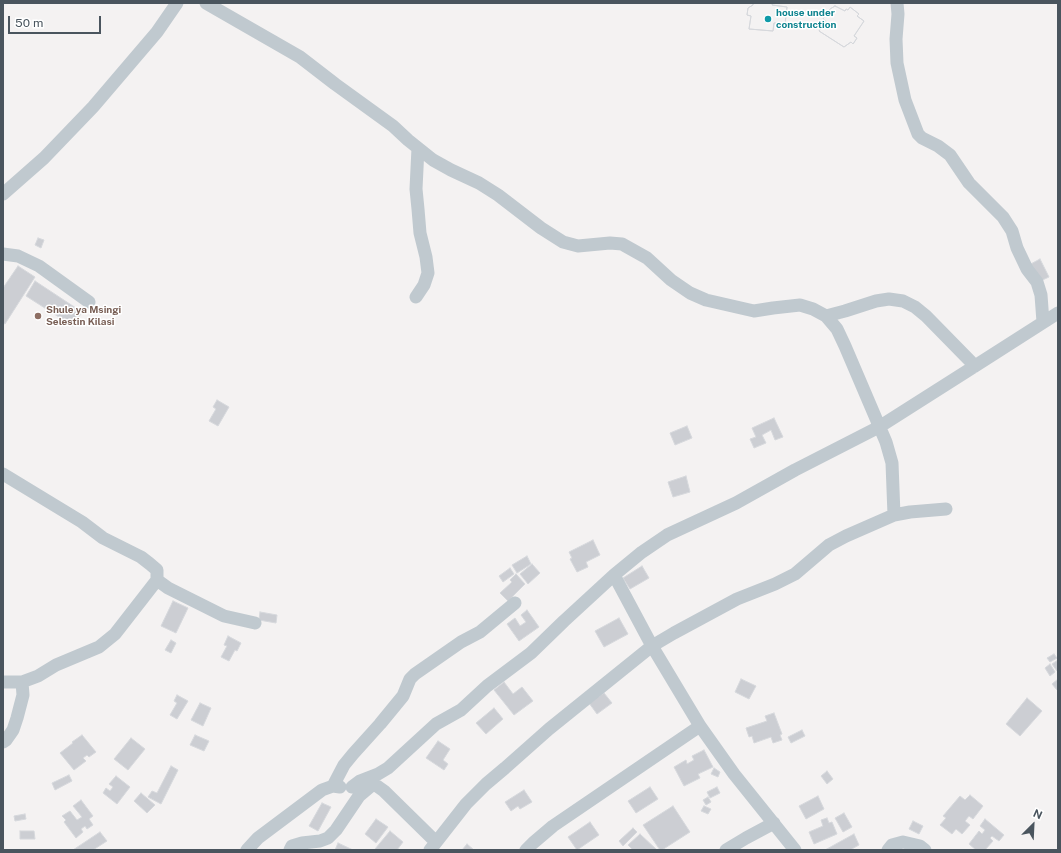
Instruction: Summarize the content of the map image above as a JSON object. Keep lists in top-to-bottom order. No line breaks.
{"places":["house under construction","Shule ya Msingi Selestin Kilasi"],"scale_bar":"50 m","north":"top right"}
